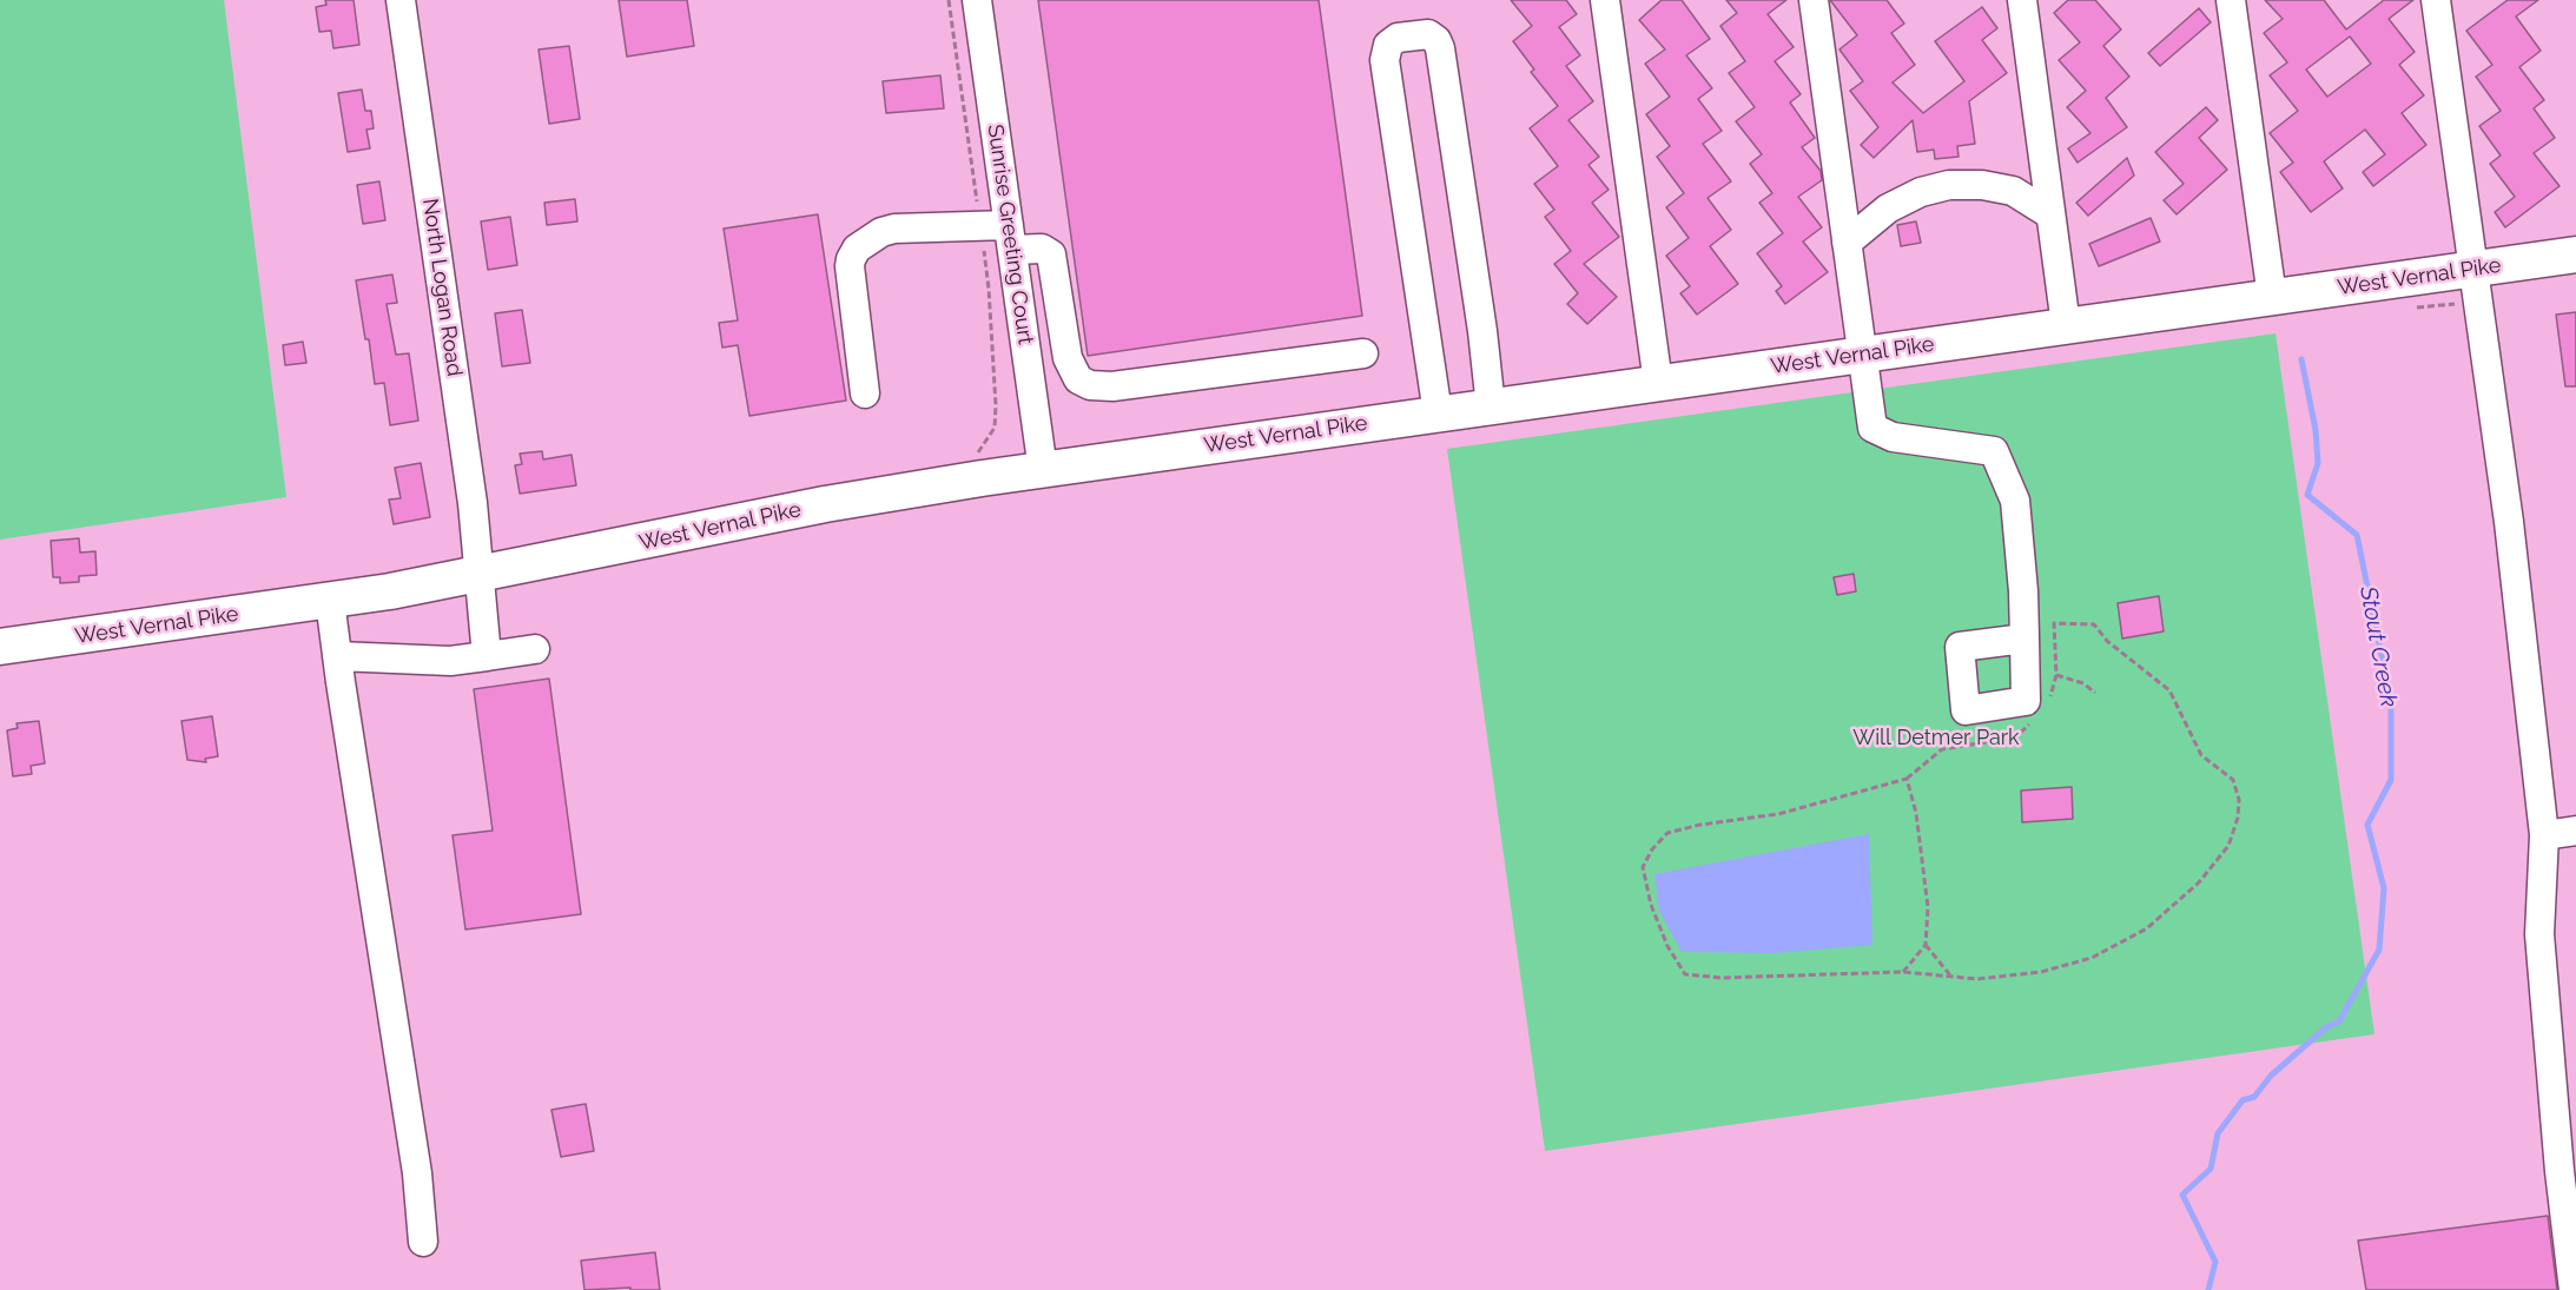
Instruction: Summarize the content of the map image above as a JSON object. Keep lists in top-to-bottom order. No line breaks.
{"streets":{"main road":["West Vernal Pike"],"street":["Sunrise Greeting Court","North Logan Road"]},"crossings":[["Sunrise Greeting Court","West Vernal Pike"],["West Vernal Pike","North Logan Road"]],"water":["Stout Creek"],"parks":["Will Detmer Park"]}
